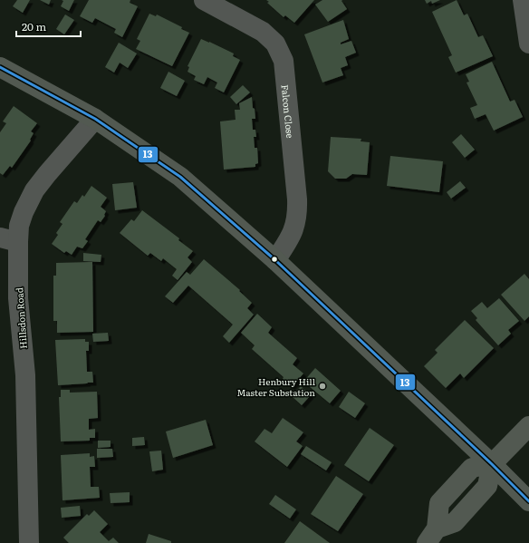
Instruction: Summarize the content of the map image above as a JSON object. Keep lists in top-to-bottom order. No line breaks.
{"streets":{"street":["Falcon Close","Hillsdon Road"]},"places":["Henbury Hill Master Substation"],"lines":["transit line 13"],"scale_bar":"20 m"}
